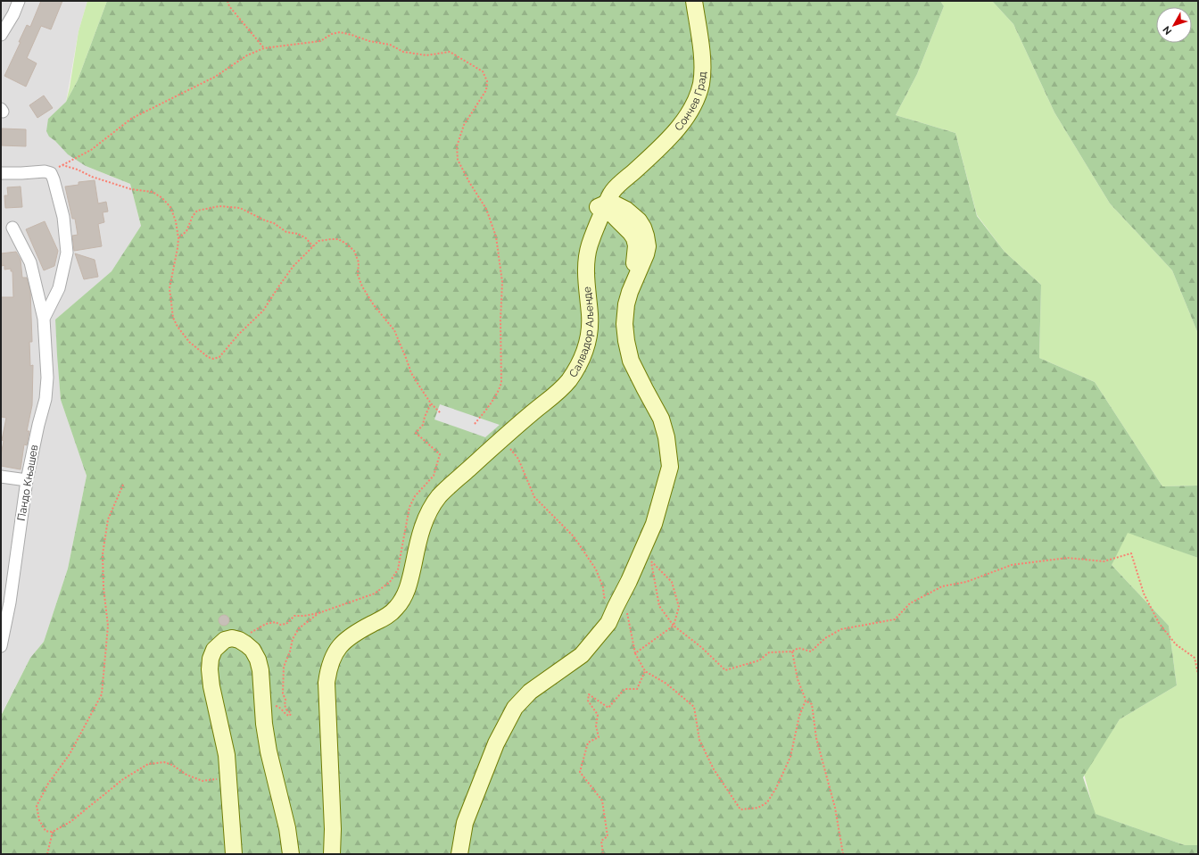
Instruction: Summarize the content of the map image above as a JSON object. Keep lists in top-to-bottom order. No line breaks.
{"streets":{"street":["Сончев Град","Салвадор Аљенде","Пандо Књашев"]},"crossings":[["Сончев Град","Салвадор Аљенде"]],"north":"bottom left"}
